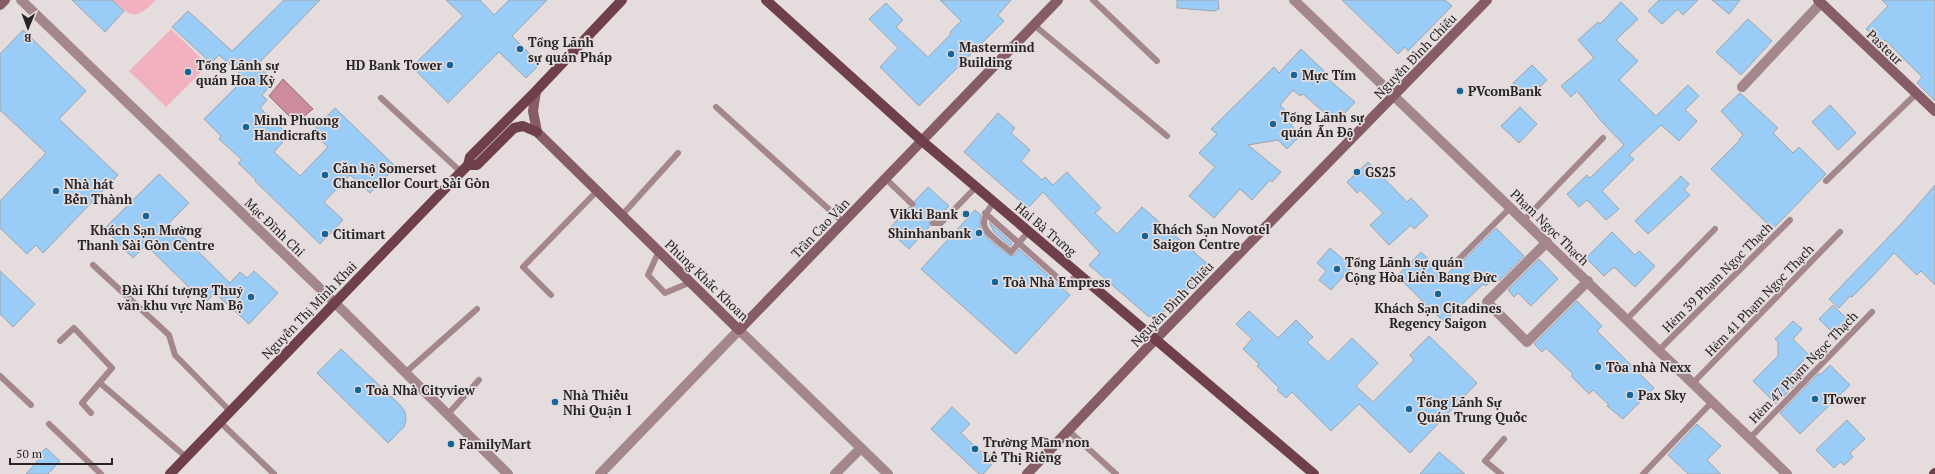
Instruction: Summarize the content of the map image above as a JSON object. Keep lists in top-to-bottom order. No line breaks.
{"streets":{"main road":["Pasteur","Nguyễn Đình Chiểu","Trần Cao Vân","Hai Bà Trưng","Phùng Khắc Khoan","Nguyễn Thị Minh Khai"],"street":["Mạc Đĩnh Chi","Phạm Ngọc Thạch"],"lane":["Hẻm 39 Phạm Ngọc Thạch","Hẻm 41 Phạm Ngọc Thạch","Hẻm 47 Phạm Ngọc Thạch"]},"crossings":[["Nguyễn Đình Chiểu","Phạm Ngọc Thạch"],["Nguyễn Đình Chiểu","Hai Bà Trưng"],["Mạc Đĩnh Chi","Nguyễn Thị Minh Khai"],["Phạm Ngọc Thạch","Hẻm 39 Phạm Ngọc Thạch"],["Phạm Ngọc Thạch","Hẻm 41 Phạm Ngọc Thạch"],["Phạm Ngọc Thạch","Hẻm 47 Phạm Ngọc Thạch"],["Trần Cao Vân","Hai Bà Trưng"],["Trần Cao Vân","Phùng Khắc Khoan"],["Phùng Khắc Khoan","Nguyễn Thị Minh Khai"]],"places":["Tổng Lãnh sự quán Pháp","Mastermind Building","HD Bank Tower","Tổng Lãnh sự quán Hoa Kỳ","Mực Tím","PVcomBank","Tổng Lãnh sự quán Ấn Độ","Minh Phuong Handicrafts","GS25","Căn hộ Somerset Chancellor Court Sài Gòn","Nhà hát Bến Thành","Vikki Bank","Khách Sạn Mường Thanh Sài Gòn Centre","Shinhanbank","Citimart","Khách Sạn Novotel Saigon Centre","Tổng Lãnh sự quán Cộng Hòa Liên Bang Ðức","Toà Nhà Empress","Khách Sạn Citadines Regency Saigon","Đài Khí tượng Thuỷ văn khu vực Nam Bộ","Tòa nhà Nexx","Toà Nhà Cityview","Pax Sky","ITower","Nhà Thiếu Nhi Quận 1","Tổng Lãnh Sự Quán Trung Quốc","FamilyMart","Trường Mầm non Lê Thị Riêng"],"scale_bar":"50 m","north":"bottom"}
